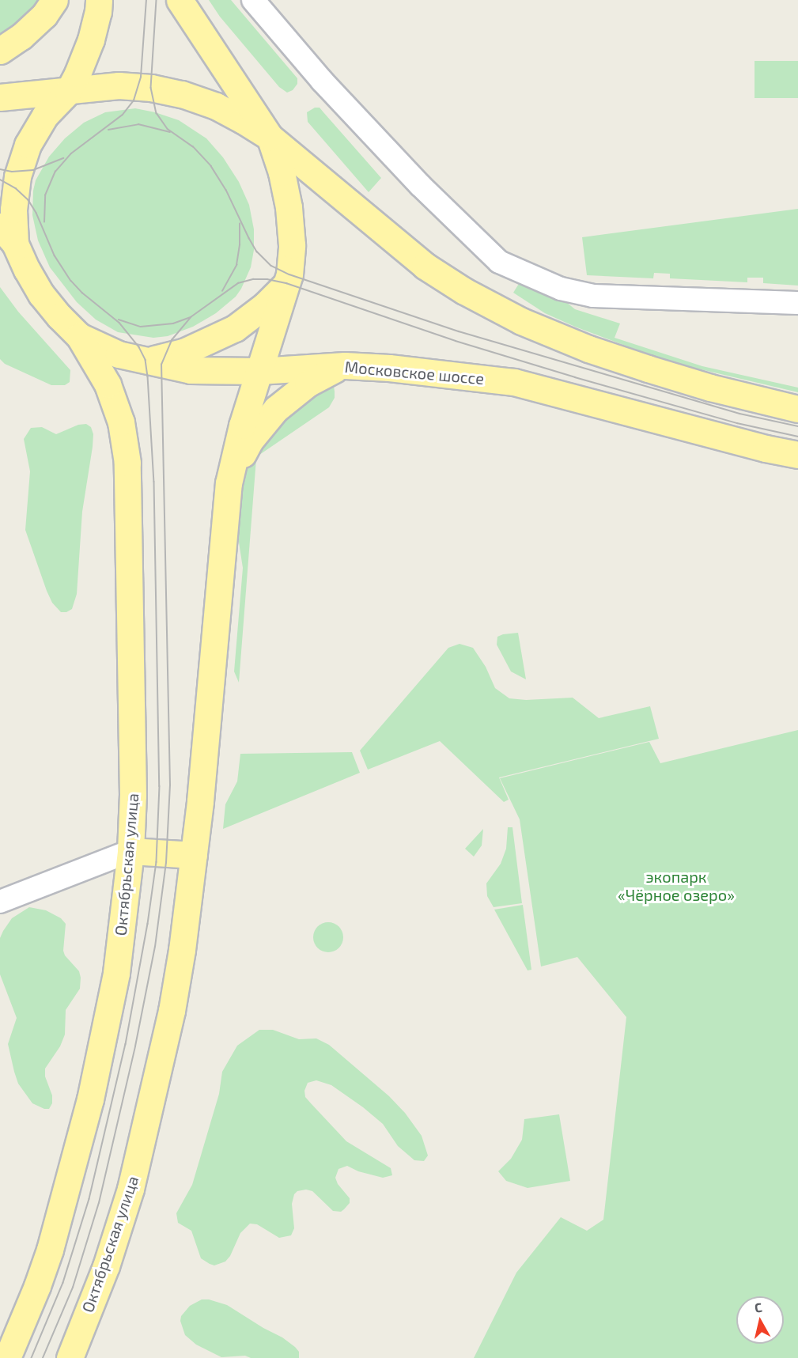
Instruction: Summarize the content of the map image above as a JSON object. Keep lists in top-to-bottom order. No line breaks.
{"streets":{"main road":["Московское шоссе","Октябрьская улица"]},"crossings":[["Московское шоссе","Октябрьская улица"]],"parks":["экопарк «Чёрное озеро»"],"north":"top"}
